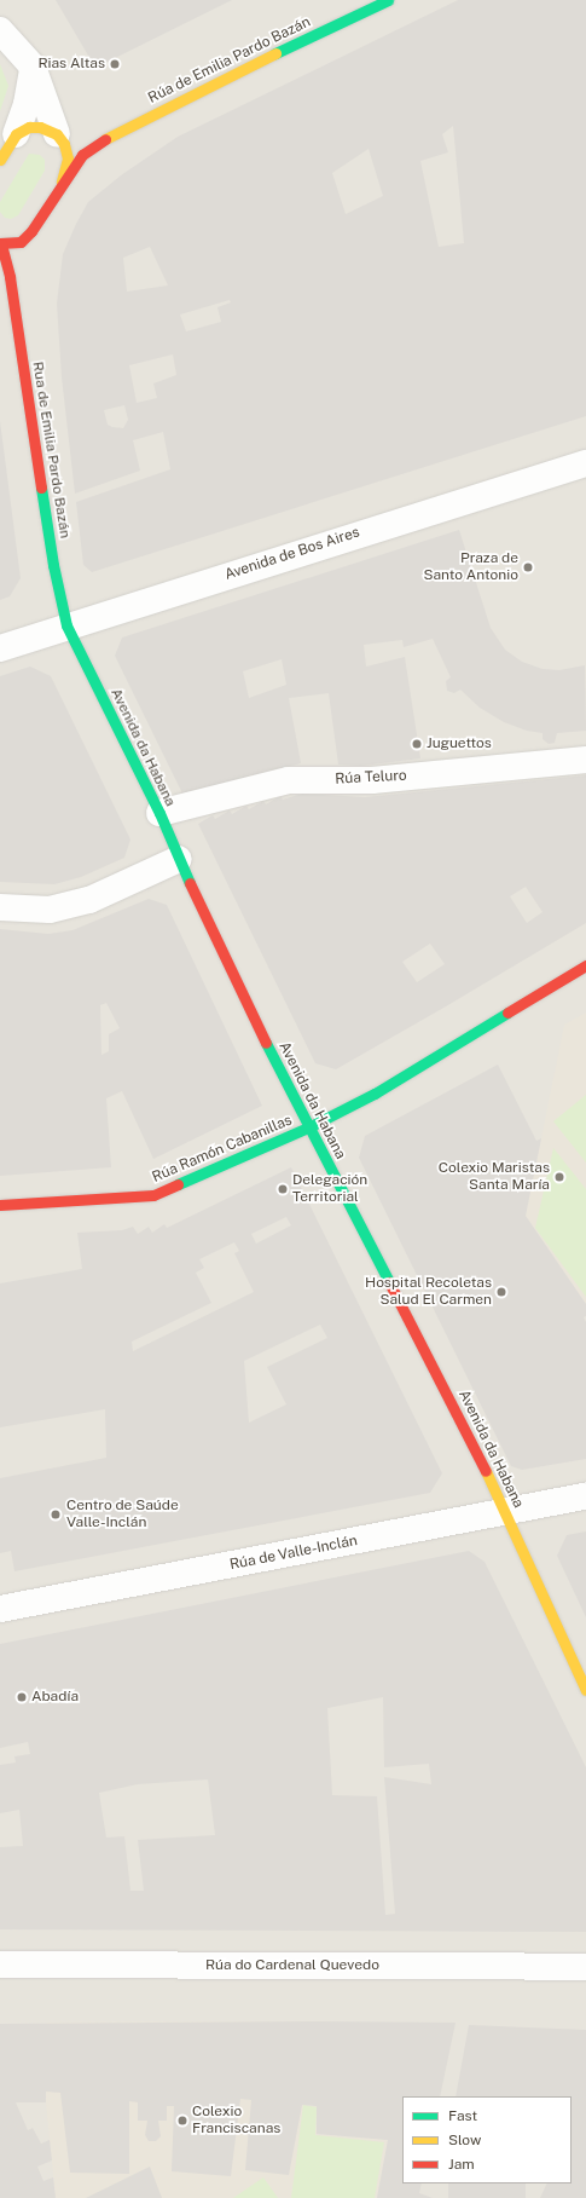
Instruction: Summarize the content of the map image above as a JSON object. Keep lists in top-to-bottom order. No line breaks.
{"streets":{"street":["Rúa de Emilia Pardo Bazán","Rua de Emilia Pardo Bazán","Avenida de Bos Aires","Avenida da Habana","Rúa Teluro","Rúa Ramón Cabanillas","Rúa de Valle-Inclán","Rúa do Cardenal Quevedo"]},"crossings":[["Rúa de Emilia Pardo Bazán","Rua de Emilia Pardo Bazán"],["Rua de Emilia Pardo Bazán","Avenida de Bos Aires"],["Rua de Emilia Pardo Bazán","Avenida da Habana"],["Avenida de Bos Aires","Avenida da Habana"],["Avenida da Habana","Rúa Teluro"],["Avenida da Habana","Rúa Ramón Cabanillas"],["Avenida da Habana","Rúa de Valle-Inclán"]],"places":["Rias Altas","Praza de Santo Antonio","Juguettos","Colexio Maristas Santa María","Delegación Territorial","Hospital Recoletas Salud El Carmen","Centro de Saúde Valle-Inclán","Abadía","Colexio Franciscanas"],"legend":["Fast","Slow","Jam"]}
